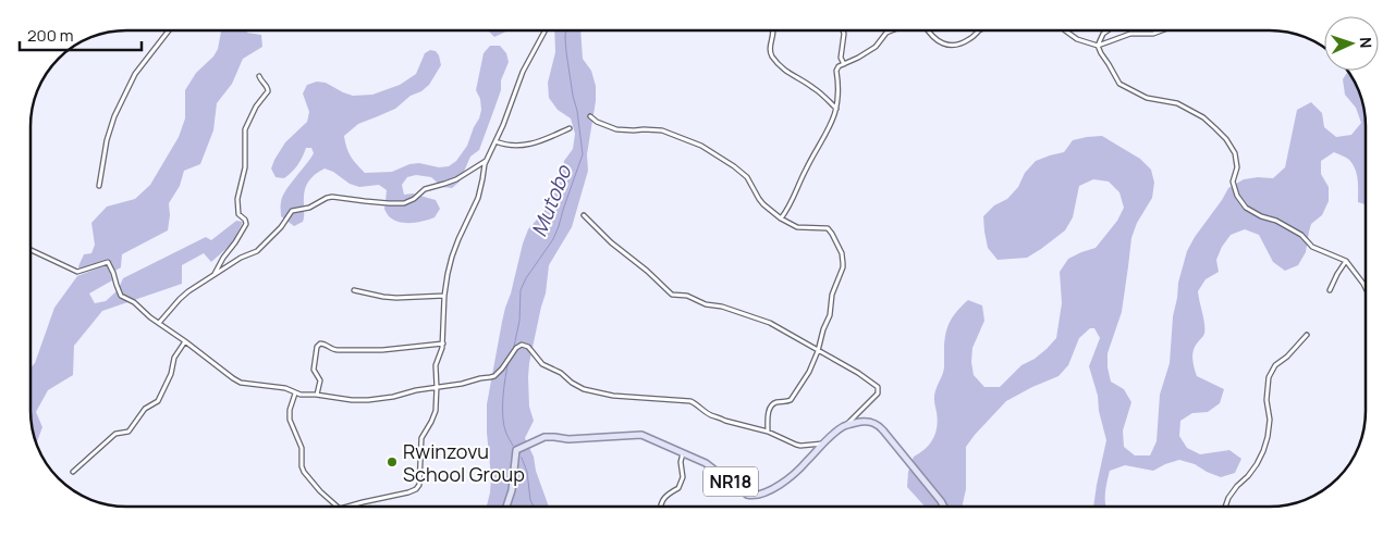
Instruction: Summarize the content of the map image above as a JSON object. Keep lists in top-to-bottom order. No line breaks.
{"streets":{"main road":["NR18"]},"water":["Mutobo"],"places":["Rwinzovu School Group"],"scale_bar":"200 m","north":"right"}
